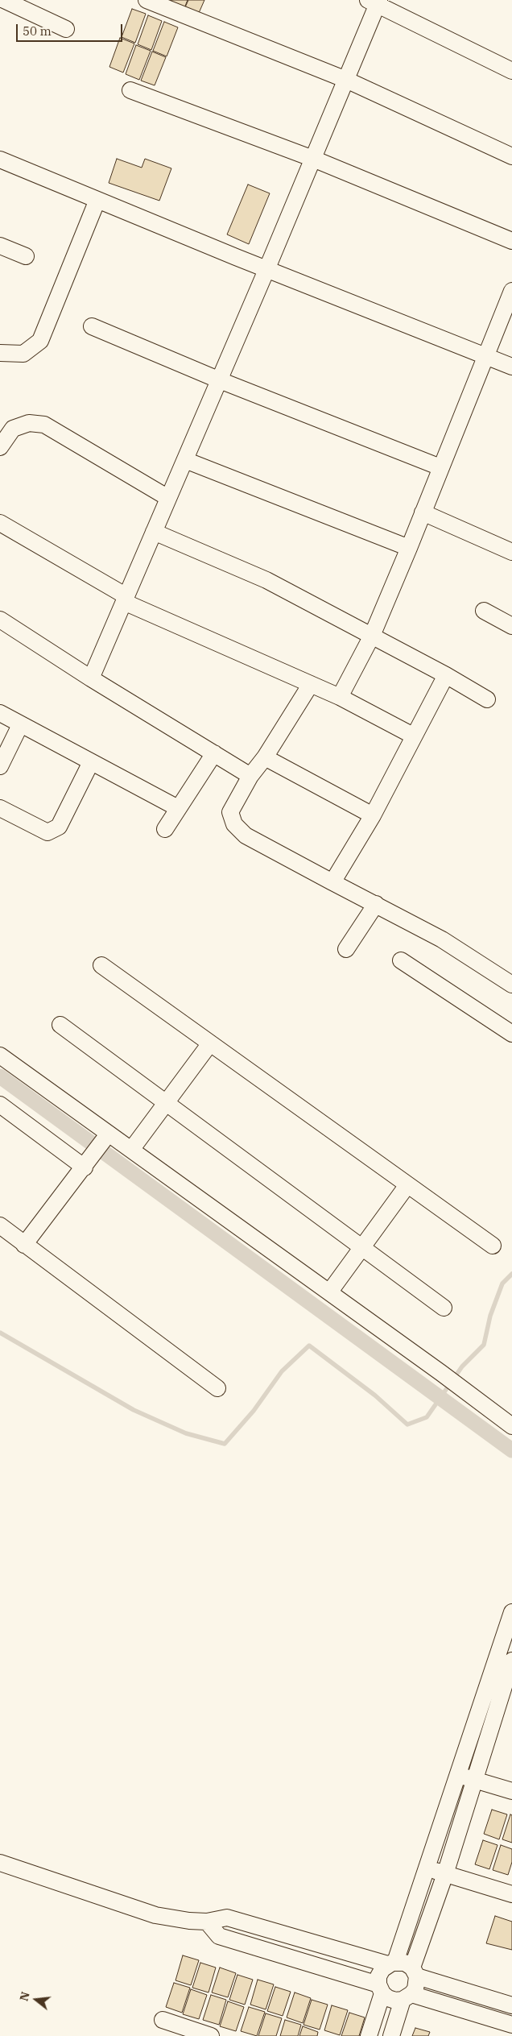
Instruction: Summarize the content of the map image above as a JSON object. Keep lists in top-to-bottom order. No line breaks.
{"scale_bar":"50 m","north":"left"}
